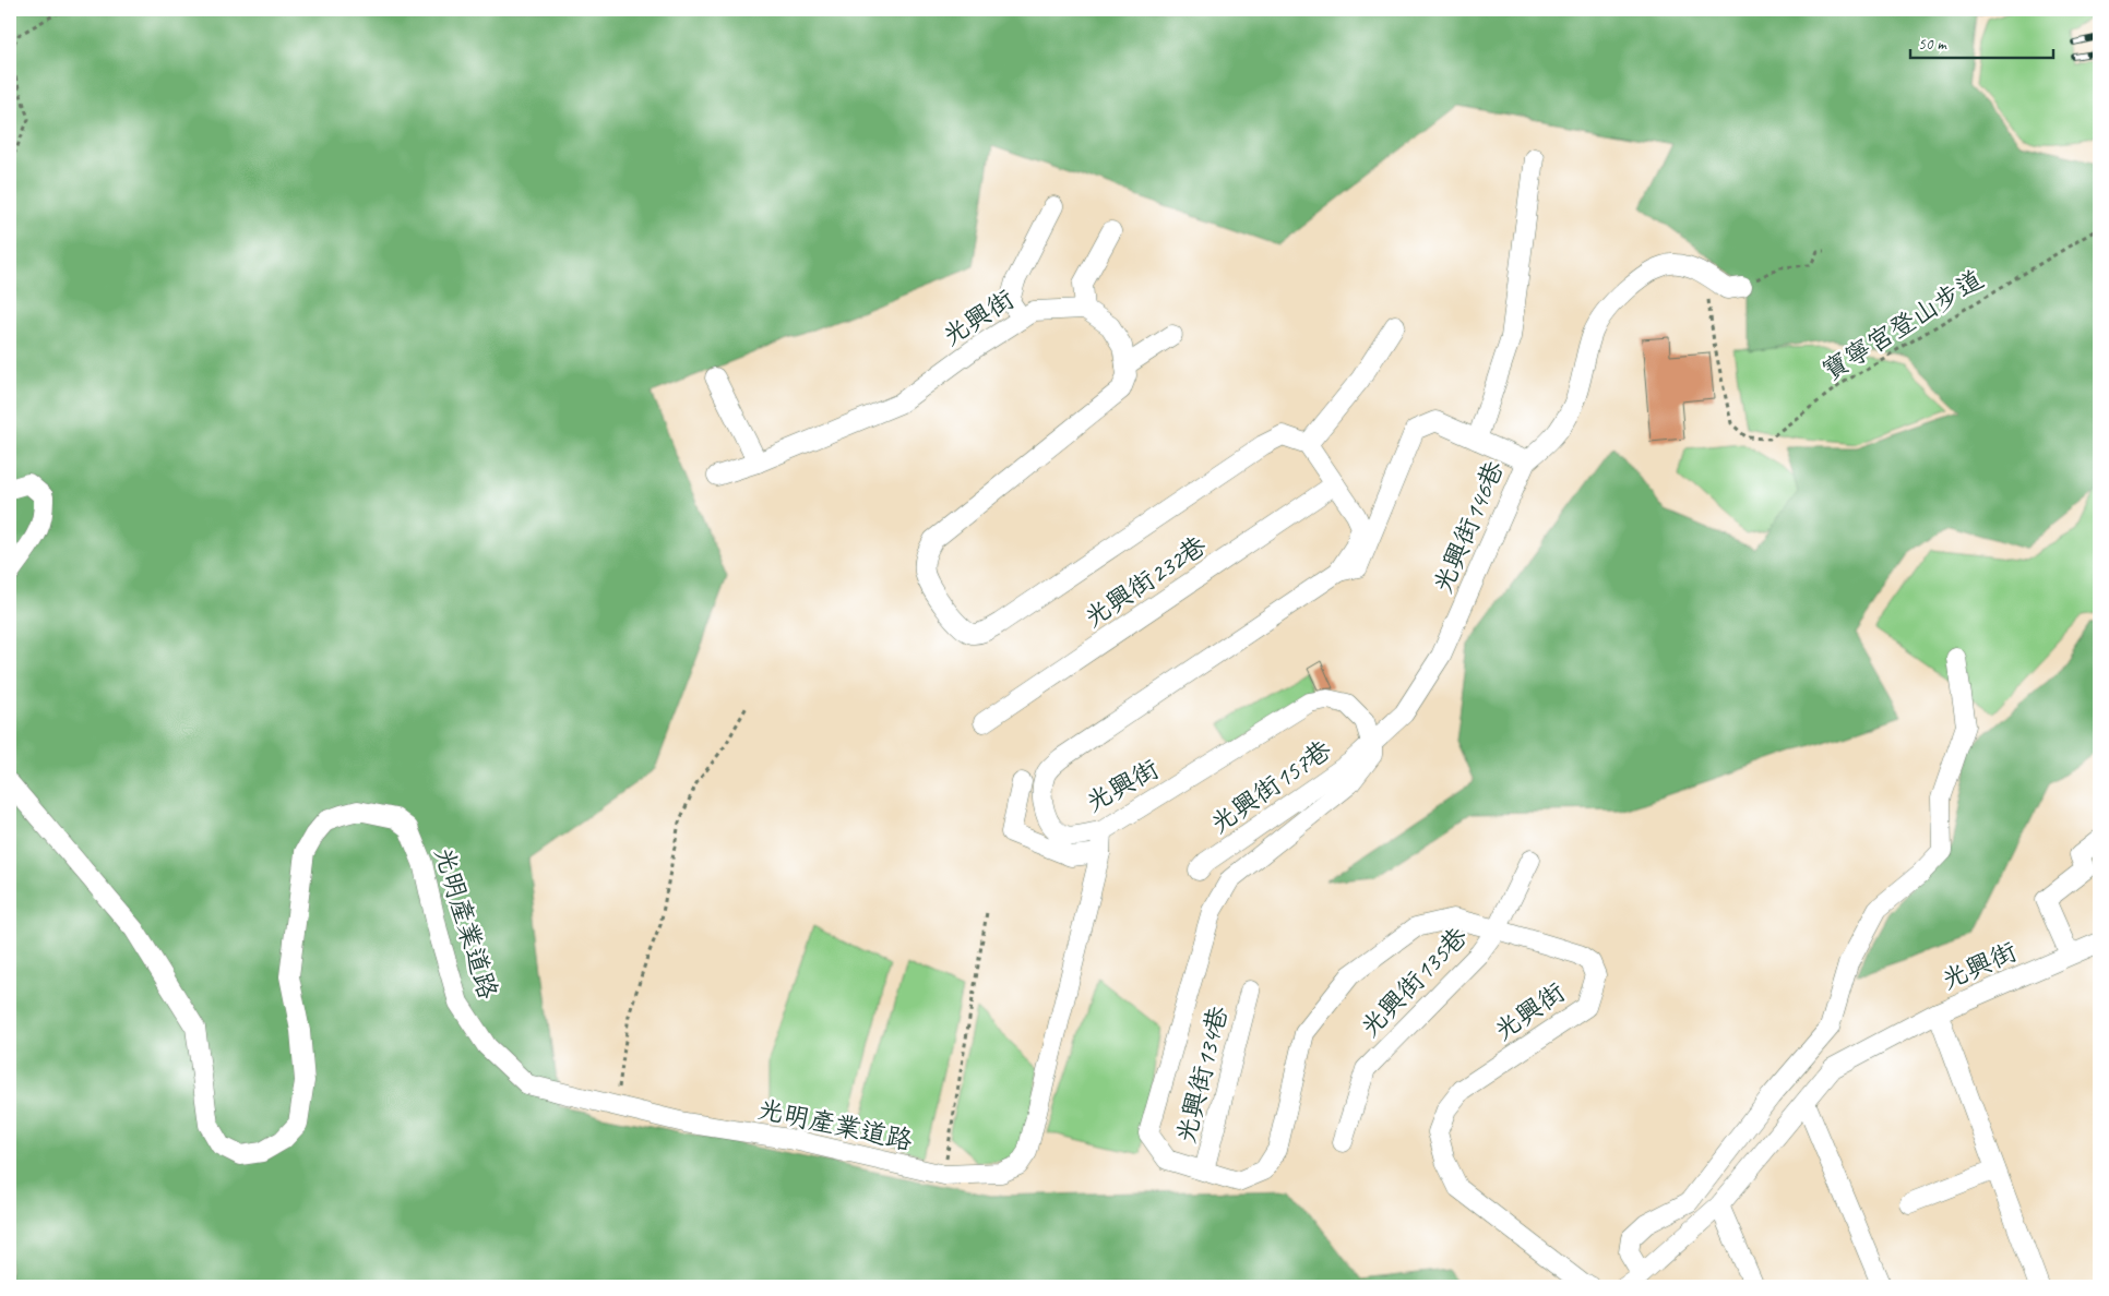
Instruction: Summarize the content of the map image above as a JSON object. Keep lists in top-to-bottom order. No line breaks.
{"streets":{"street":["光興街","光興街146巷","光興街232巷","光興街157巷","光明產業道路","光興街135巷","光興街134巷"],"path":["寶寧宮登山步道"]},"crossings":[["光興街","光興街146巷"],["光興街","光興街232巷"],["光興街","光興街157巷"],["光興街","光明產業道路"],["光興街","光興街135巷"],["光興街","光興街134巷"],["光興街146巷","光興街157巷"]],"scale_bar":"50 m"}
